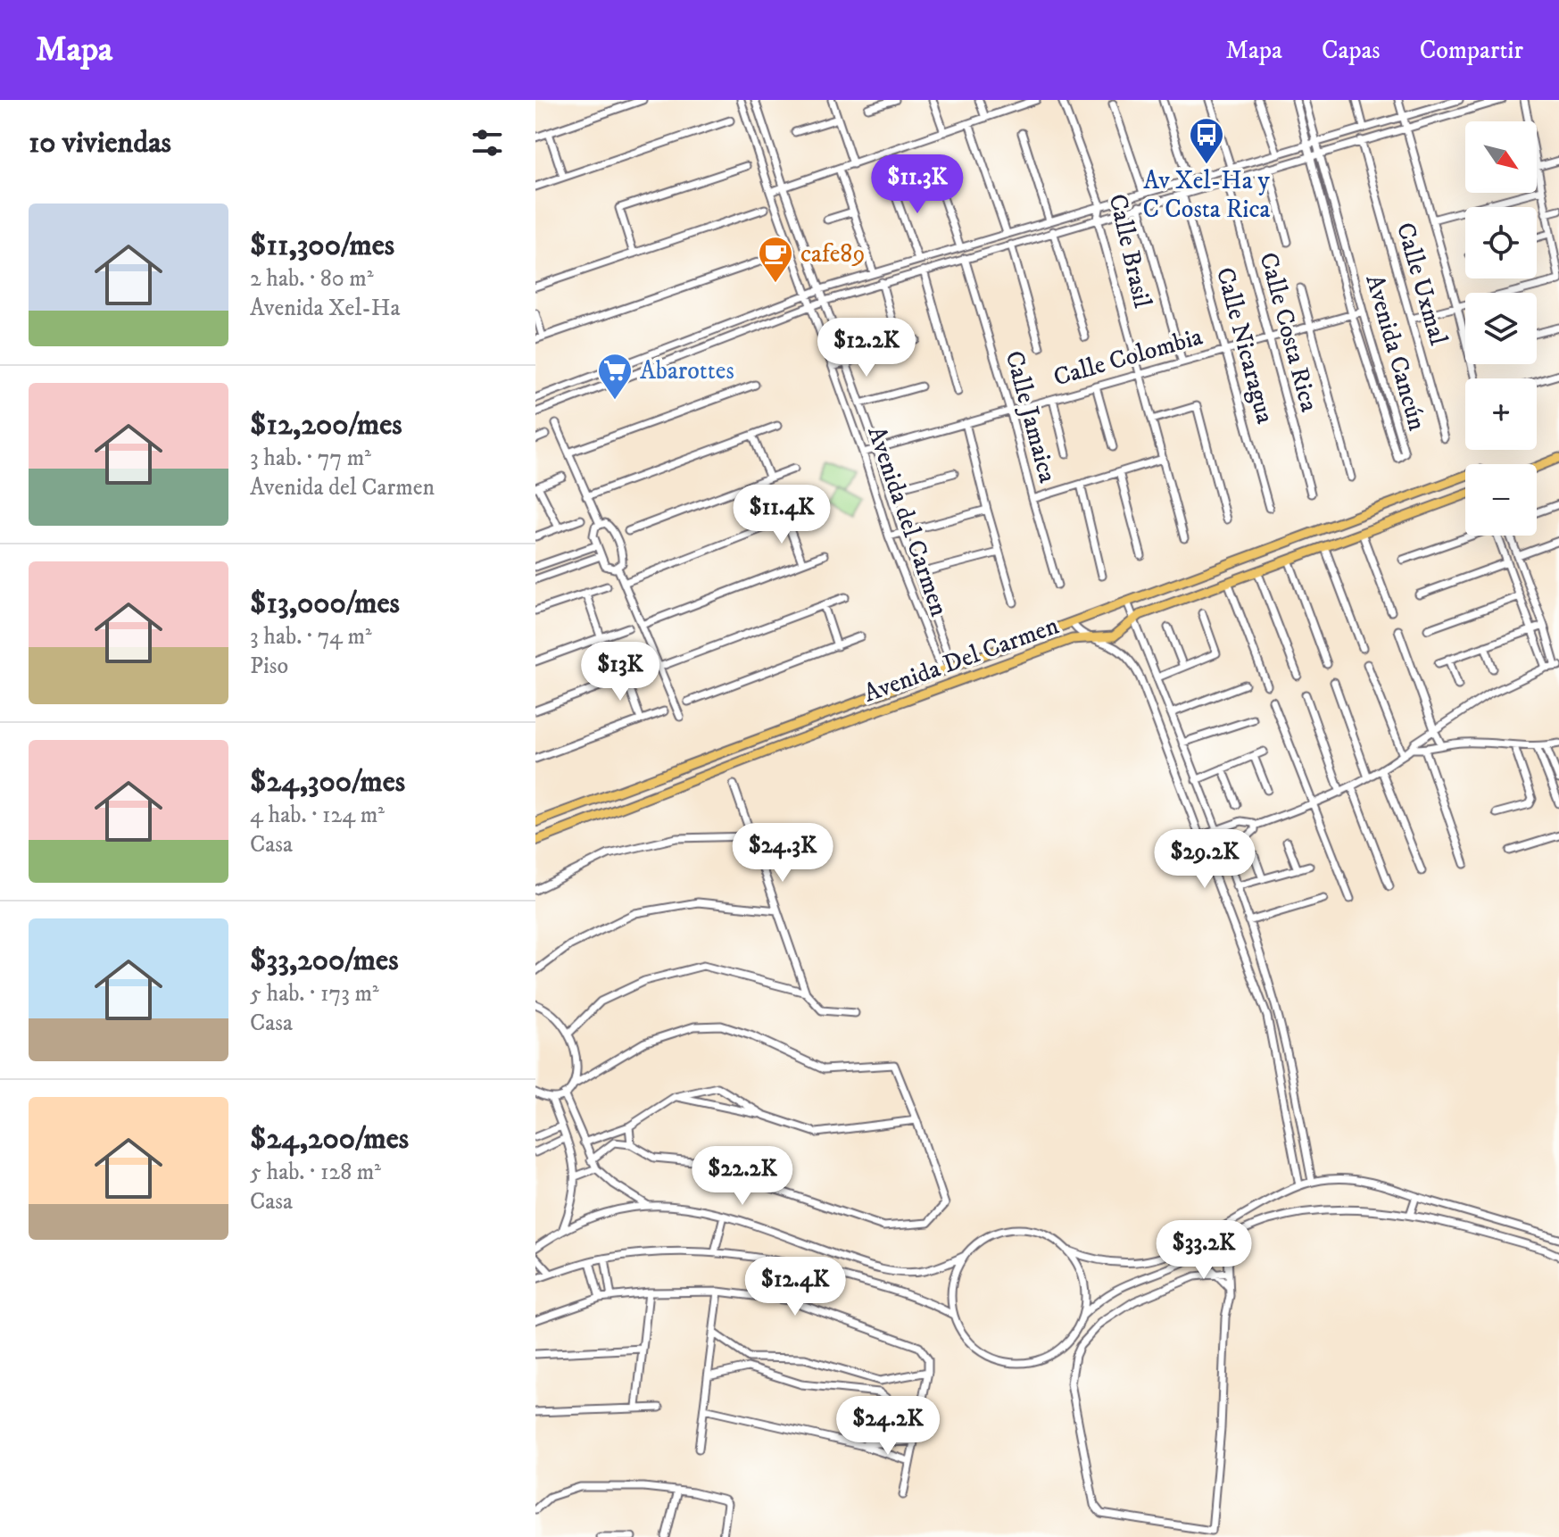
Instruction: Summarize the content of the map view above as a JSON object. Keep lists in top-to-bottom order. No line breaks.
{"streets":{"main road":["Avenida Del Carmen"],"street":["Calle Brasil","Calle Uxmal","Calle Costa Rica","Calle Nicaragua","Avenida Cancún","Calle Colombia","Calle Jamaica","Avenida del Carmen"]},"crossings":[["Calle Brasil","Calle Colombia"],["Calle Costa Rica","Calle Colombia"],["Calle Nicaragua","Calle Colombia"],["Avenida Cancún","Calle Colombia"],["Calle Colombia","Calle Jamaica"],["Calle Colombia","Avenida del Carmen"],["Avenida del Carmen","Avenida Del Carmen"]],"places":{"bus stop":["Av Xel-Ha y C Costa Rica"],"cafe":["cafe89"],"supermarket":["Abarottes"]},"north":"bottom right","page":{"header":"Mapa","nav":["Mapa","Capas","Compartir"],"heading":"10 viviendas","map_buttons":["+","−"],"price":["$11.3K","$12.2K","$11.4K","$13K","$24.3K","$29.2K","$22.2K","$33.2K","$12.4K","$24.2K"],"list":[{"name":"$11,300/mes","note":"2 hab. · 80 m² · Avenida Xel-Ha"},{"name":"$12,200/mes","note":"3 hab. · 77 m² · Avenida del Carmen"},{"name":"$13,000/mes","note":"3 hab. · 74 m² · Piso"},{"name":"$24,300/mes","note":"4 hab. · 124 m² · Casa"},{"name":"$33,200/mes","note":"5 hab. · 173 m² · Casa"},{"name":"$24,200/mes","note":"5 hab. · 128 m² · Casa"}]}}
